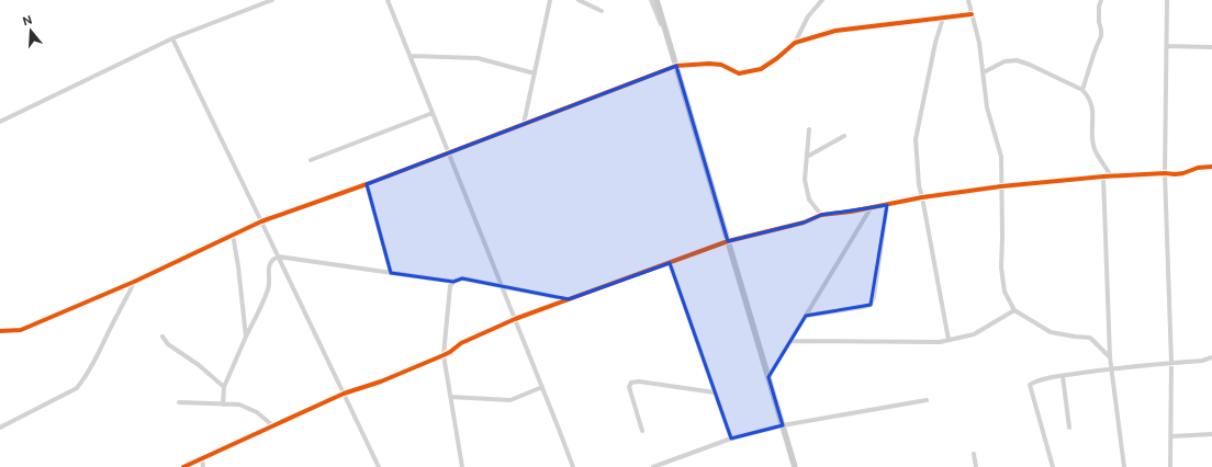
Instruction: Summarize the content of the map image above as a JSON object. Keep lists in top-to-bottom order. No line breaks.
{"north":"top"}
